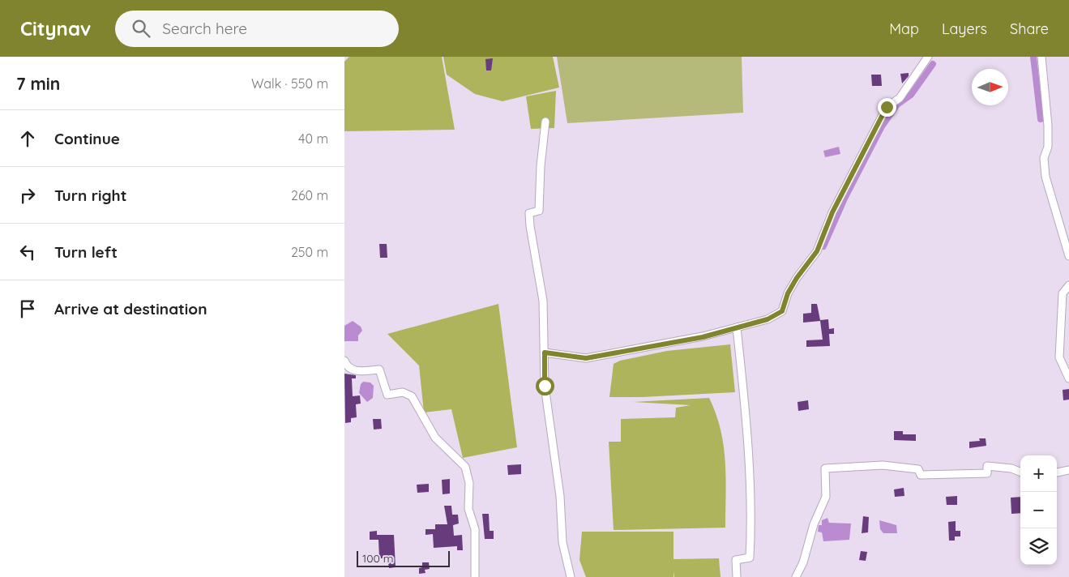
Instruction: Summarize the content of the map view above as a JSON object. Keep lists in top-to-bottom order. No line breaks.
{"scale_bar":"100 m","north":"right","page":{"header":"Citynav","search":"Search here","nav":["Map","Layers","Share"],"heading":["7 min","Walk · 550 m"],"list":[["Continue","40 m"],["Turn right","260 m"],["Turn left","250 m"],"Arrive at destination"],"map_buttons":["+","−"],"scale":"100 m"}}
